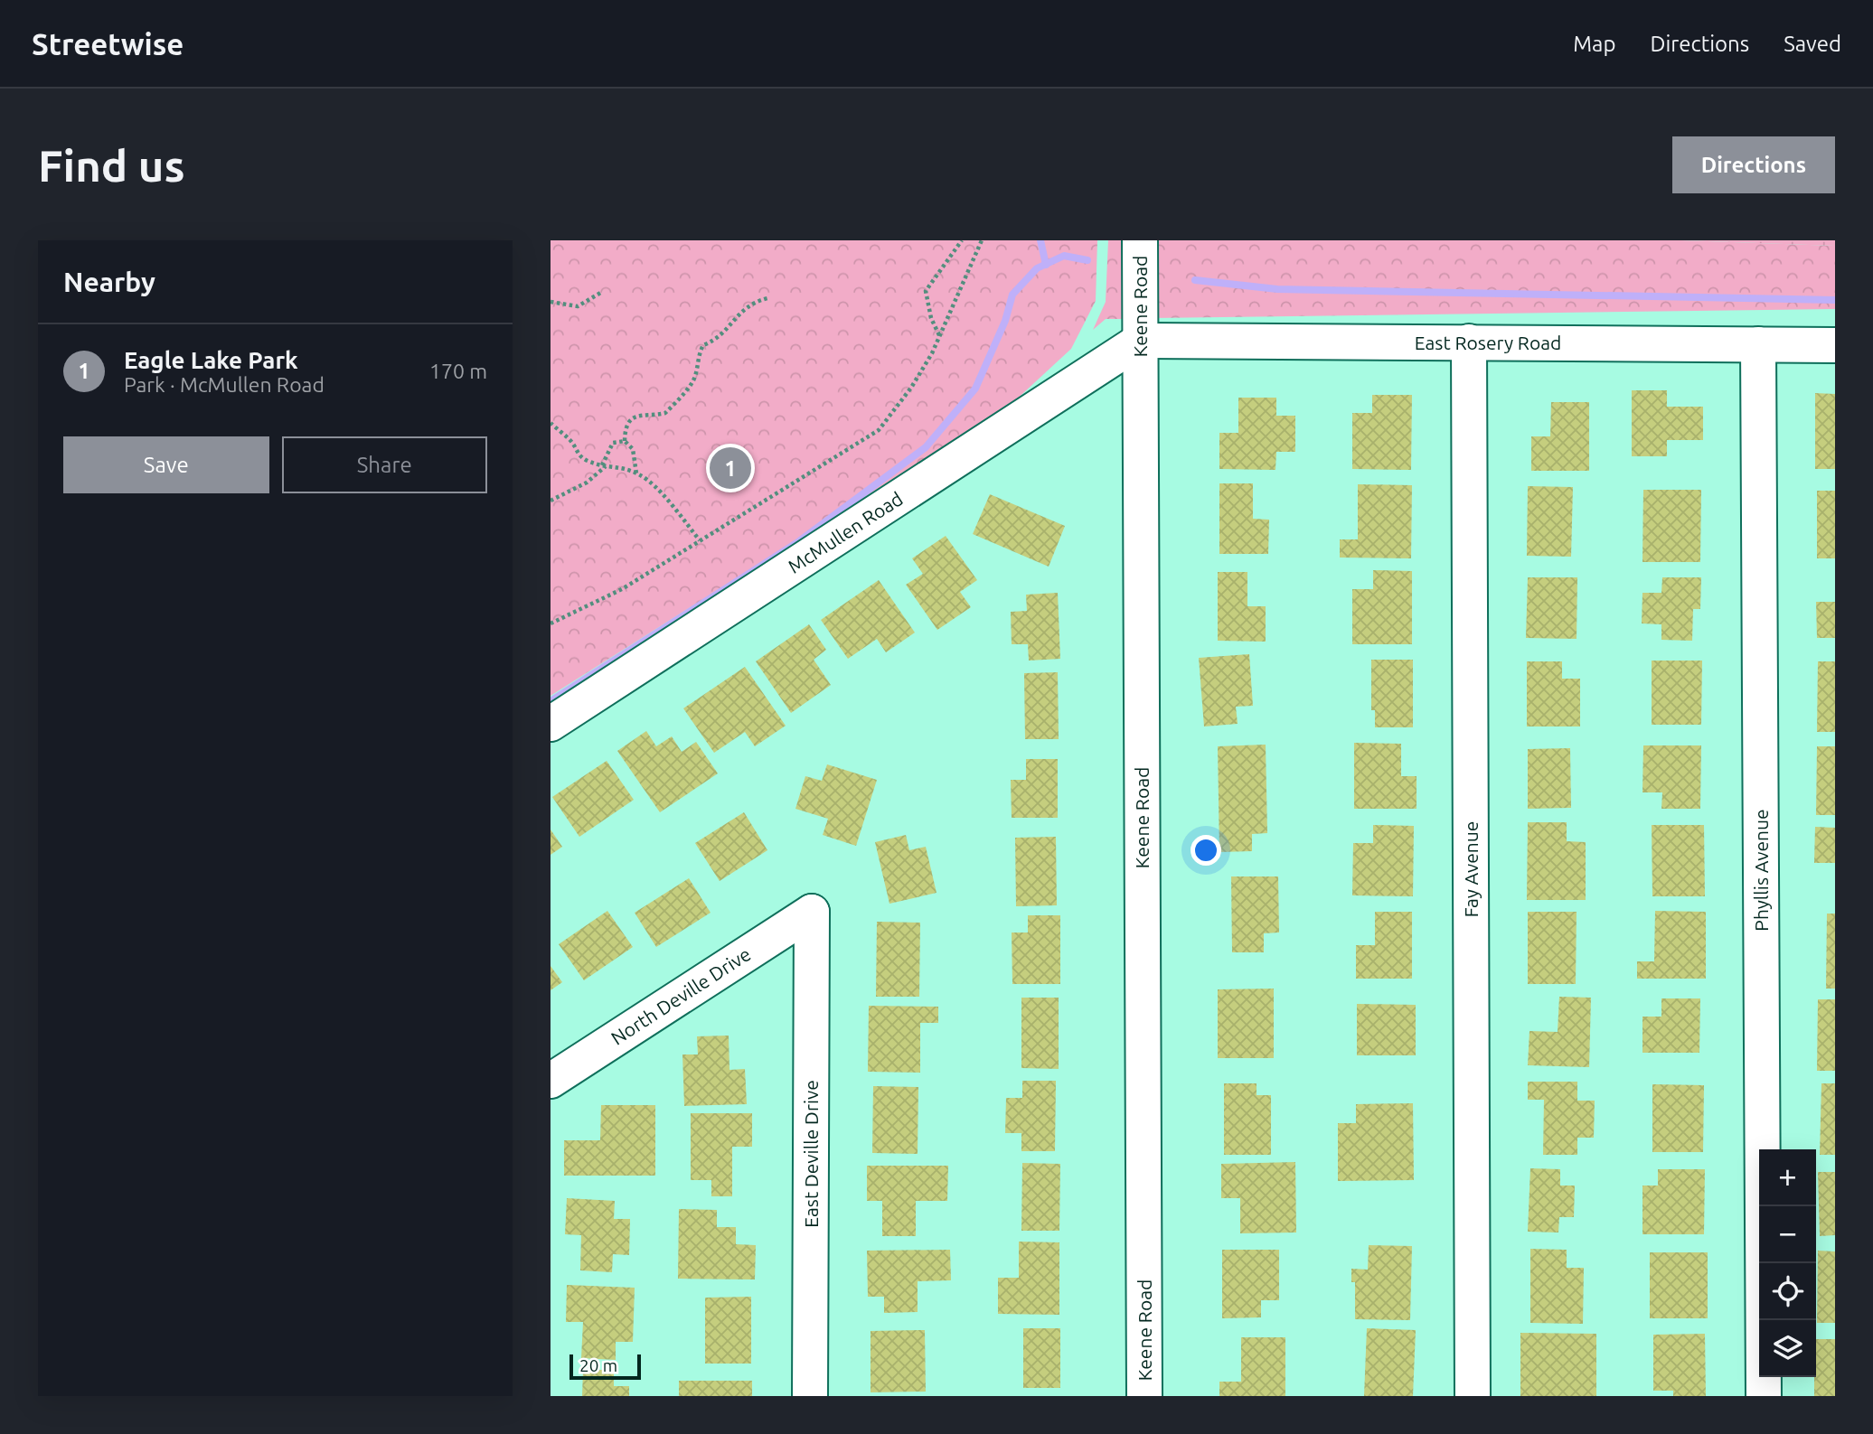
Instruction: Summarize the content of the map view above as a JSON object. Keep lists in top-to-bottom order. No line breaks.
{"streets":{"street":["Keene Road","East Rosery Road","McMullen Road","Fay Avenue","Phyllis Avenue","North Deville Drive","East Deville Drive"]},"crossings":[["Keene Road","East Rosery Road"],["Keene Road","McMullen Road"],["East Rosery Road","McMullen Road"],["East Rosery Road","Fay Avenue"],["East Rosery Road","Phyllis Avenue"],["North Deville Drive","East Deville Drive"]],"scale_bar":"20 m","page":{"header":"Streetwise","nav":["Map","Directions","Saved"],"buttons":["Directions",["Save","Share"]],"title":"Find us","heading":"Nearby","list":[{"mark":"1","name":"Eagle Lake Park","note":"Park · McMullen Road","value":"170 m"}],"pins":"1","map_buttons":["+","−"],"scale":"20 m"}}
